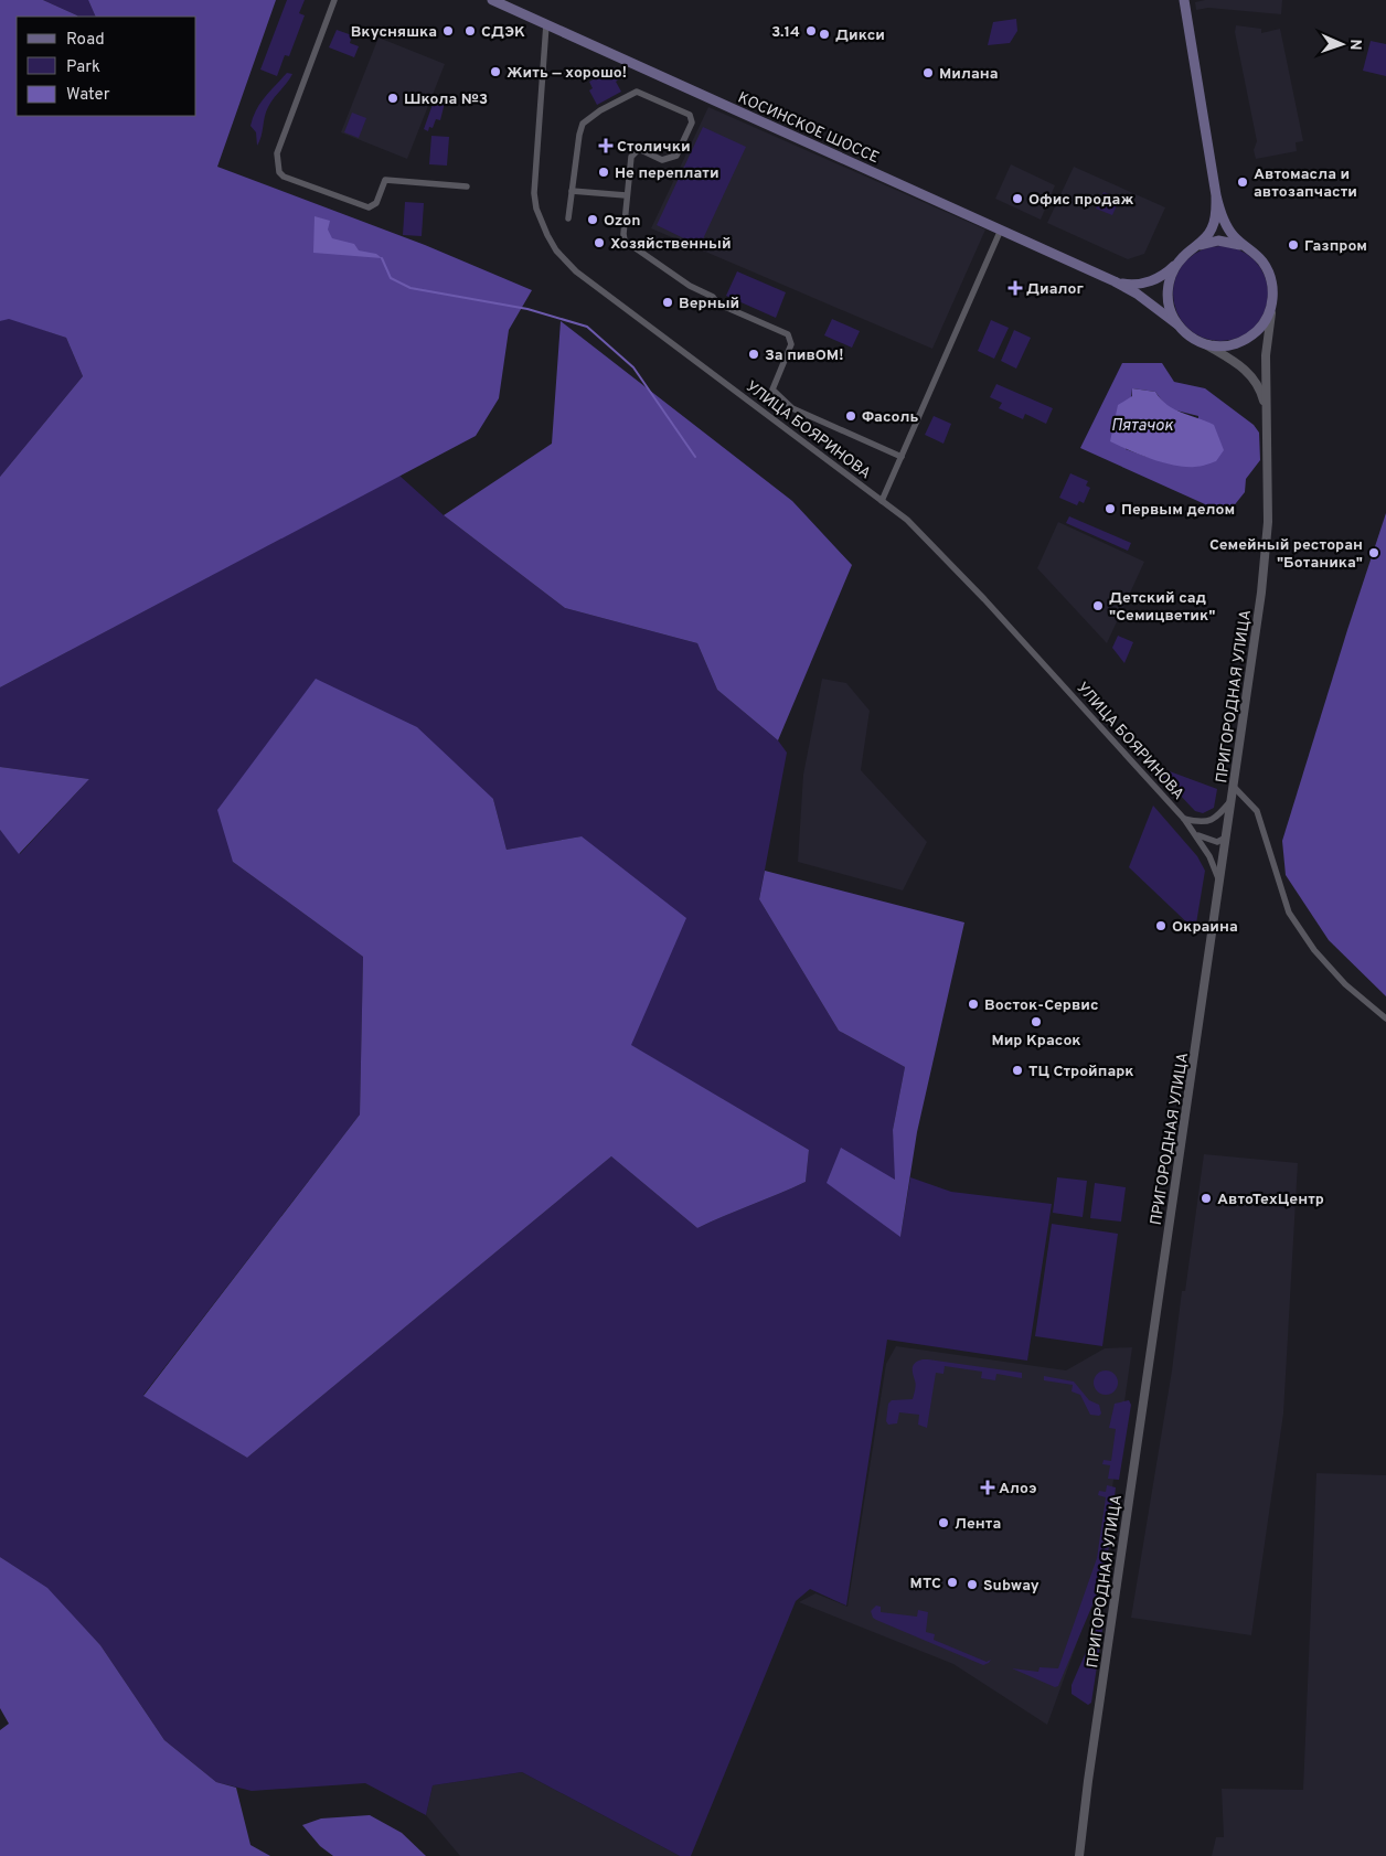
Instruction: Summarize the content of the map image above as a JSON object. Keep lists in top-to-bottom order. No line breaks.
{"streets":{"main road":["КОСИНСКОЕ ШОССЕ"],"street":["УЛИЦА БОЯРИНОВА","ПРИГОРОДНАЯ УЛИЦА"]},"crossings":[["КОСИНСКОЕ ШОССЕ","УЛИЦА БОЯРИНОВА"],["УЛИЦА БОЯРИНОВА","ПРИГОРОДНАЯ УЛИЦА"]],"water":["Пятачок"],"places":{"other":["Вкусняшка","СДЭК","3.14","Дикси","Жить — хорошо!","Милана","Школа №3","Не переплати","Автомасла и автозапчасти","Офис продаж","Ozon","Хозяйственный","Газпром","Верный","За пивОМ!","Фасоль","Первым делом","Семейный ресторан \"Ботаника\"","Детский сад \"Семицветик\"","Окраина","Восток-Сервис","Мир Красок","ТЦ Стройпарк","АвтоТехЦентр","Лента","МТС","Subway"],"health":["Столички","Диалог","Алоэ"]},"legend":["Road","Park","Water"],"north":"right"}
